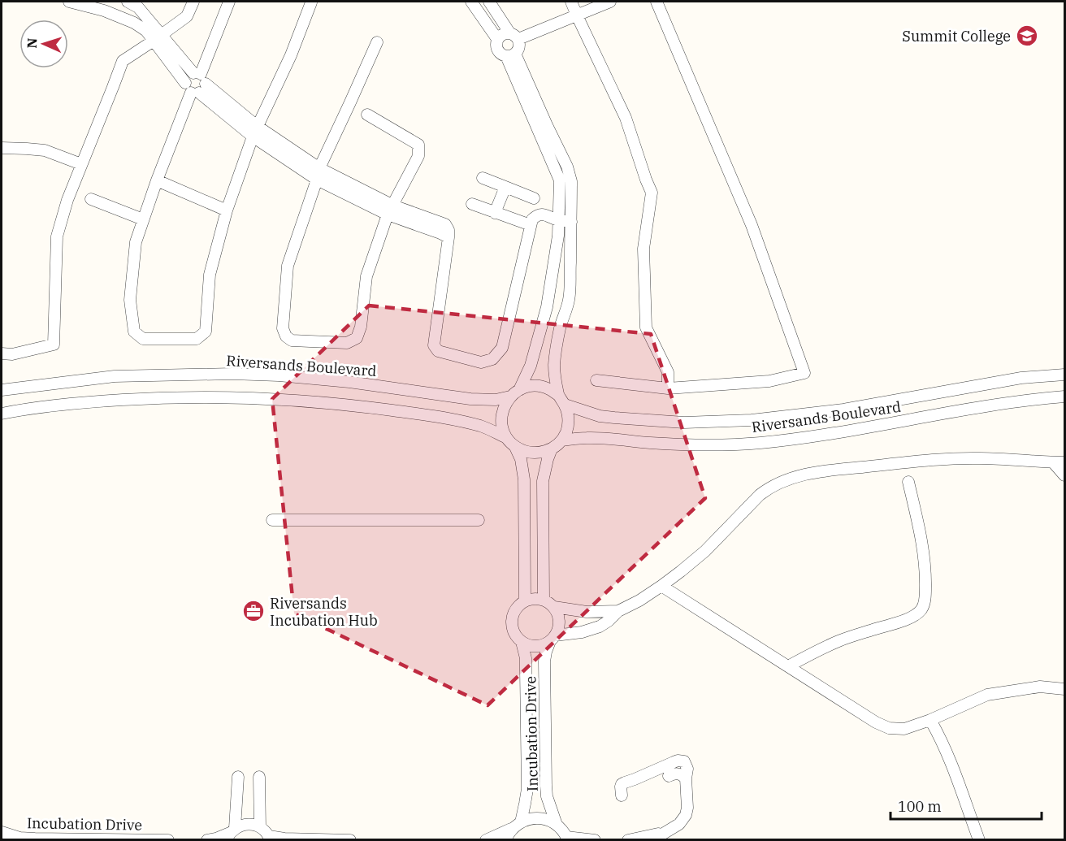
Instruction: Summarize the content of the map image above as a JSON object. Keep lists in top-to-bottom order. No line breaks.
{"streets":{"street":["Riversands Boulevard","Incubation Drive"]},"places":{"school or university":["Summit College"],"office":["Riversands Incubation Hub"]},"scale_bar":"100 m","north":"left"}
